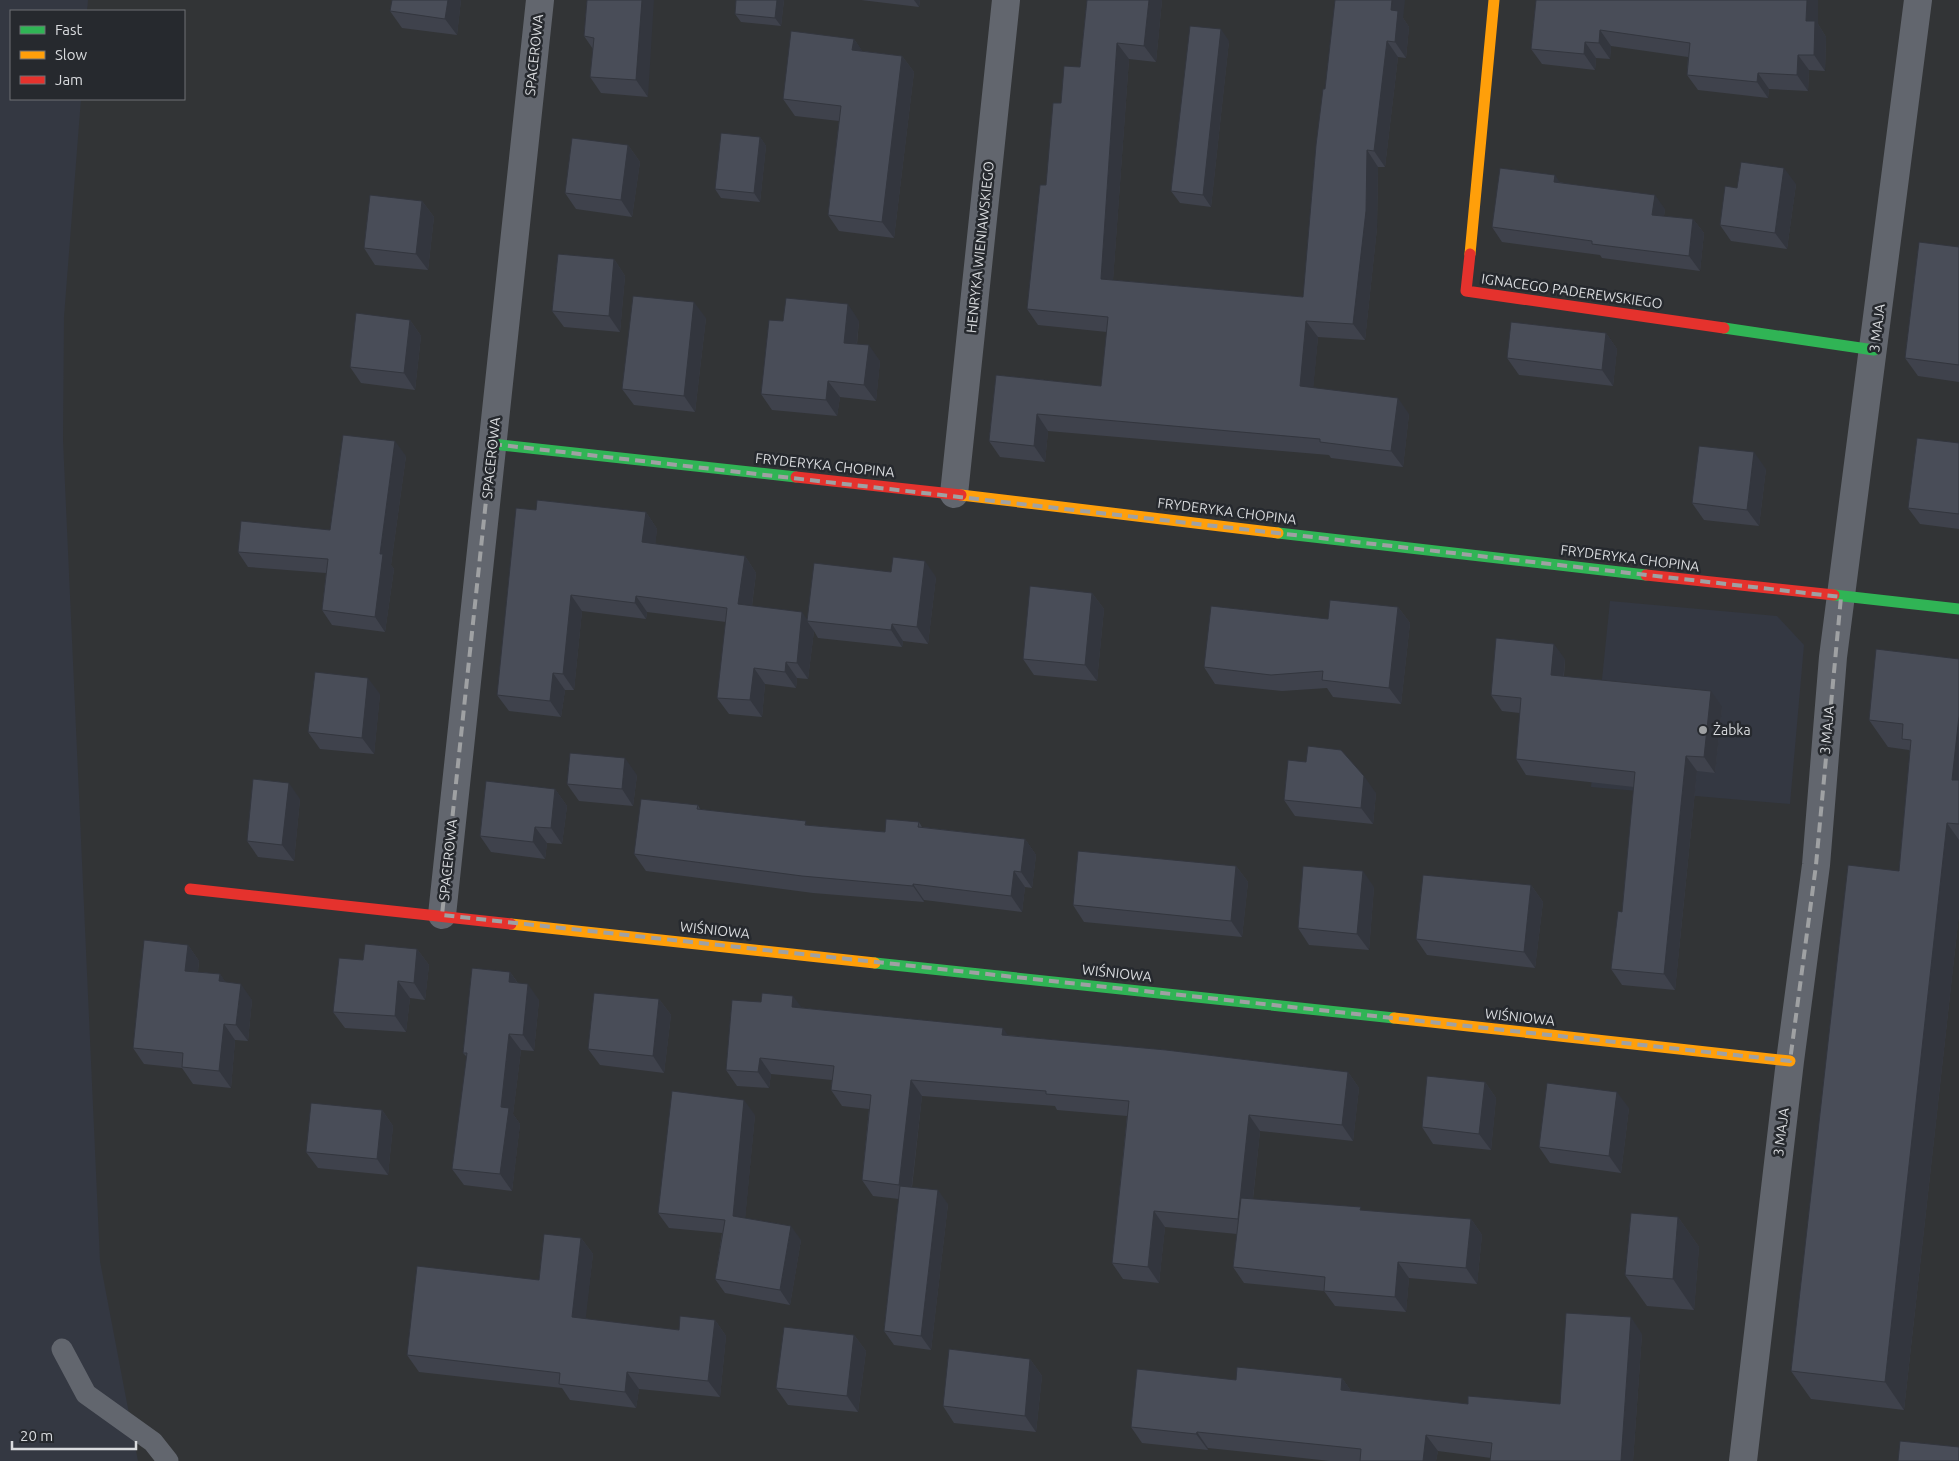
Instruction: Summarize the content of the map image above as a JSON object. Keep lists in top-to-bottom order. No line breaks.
{"streets":{"street":["SPACEROWA","HENRYKA WIENIAWSKIEGO","IGNACEGO PADEREWSKIEGO","3 MAJA","FRYDERYKA CHOPINA","WIŚNIOWA"]},"crossings":[["SPACEROWA","FRYDERYKA CHOPINA"],["SPACEROWA","WIŚNIOWA"],["HENRYKA WIENIAWSKIEGO","FRYDERYKA CHOPINA"],["IGNACEGO PADEREWSKIEGO","3 MAJA"],["3 MAJA","FRYDERYKA CHOPINA"],["3 MAJA","WIŚNIOWA"]],"places":["Żabka"],"legend":["Fast","Slow","Jam"],"scale_bar":"20 m"}
